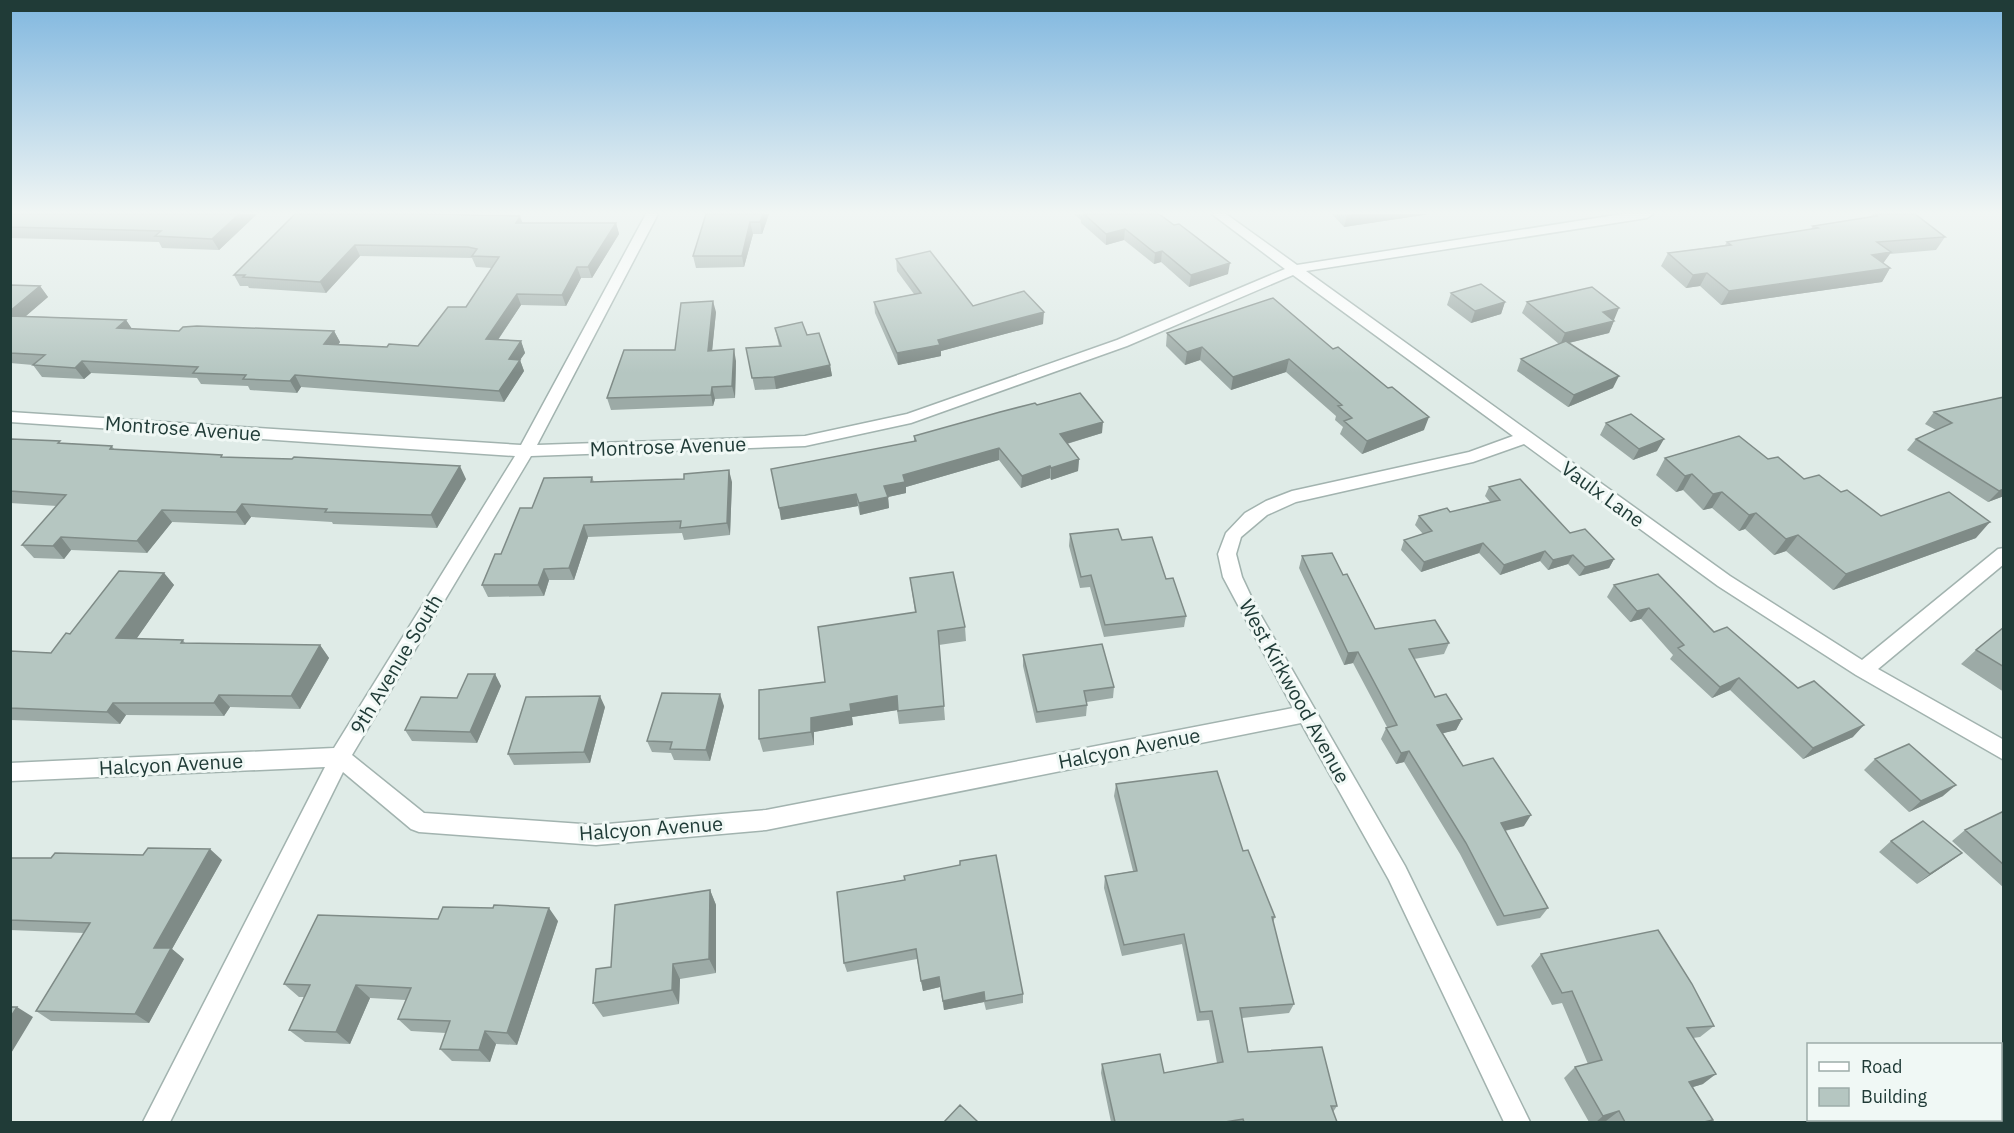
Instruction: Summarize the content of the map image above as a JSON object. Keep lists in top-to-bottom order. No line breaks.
{"streets":{"street":["Montrose Avenue","Vaulx Lane","9th Avenue South","West Kirkwood Avenue","Halcyon Avenue"]},"crossings":[["Montrose Avenue","Vaulx Lane"],["Montrose Avenue","9th Avenue South"],["Vaulx Lane","West Kirkwood Avenue"],["9th Avenue South","Halcyon Avenue"],["West Kirkwood Avenue","Halcyon Avenue"]],"legend":["Road","Building"]}
